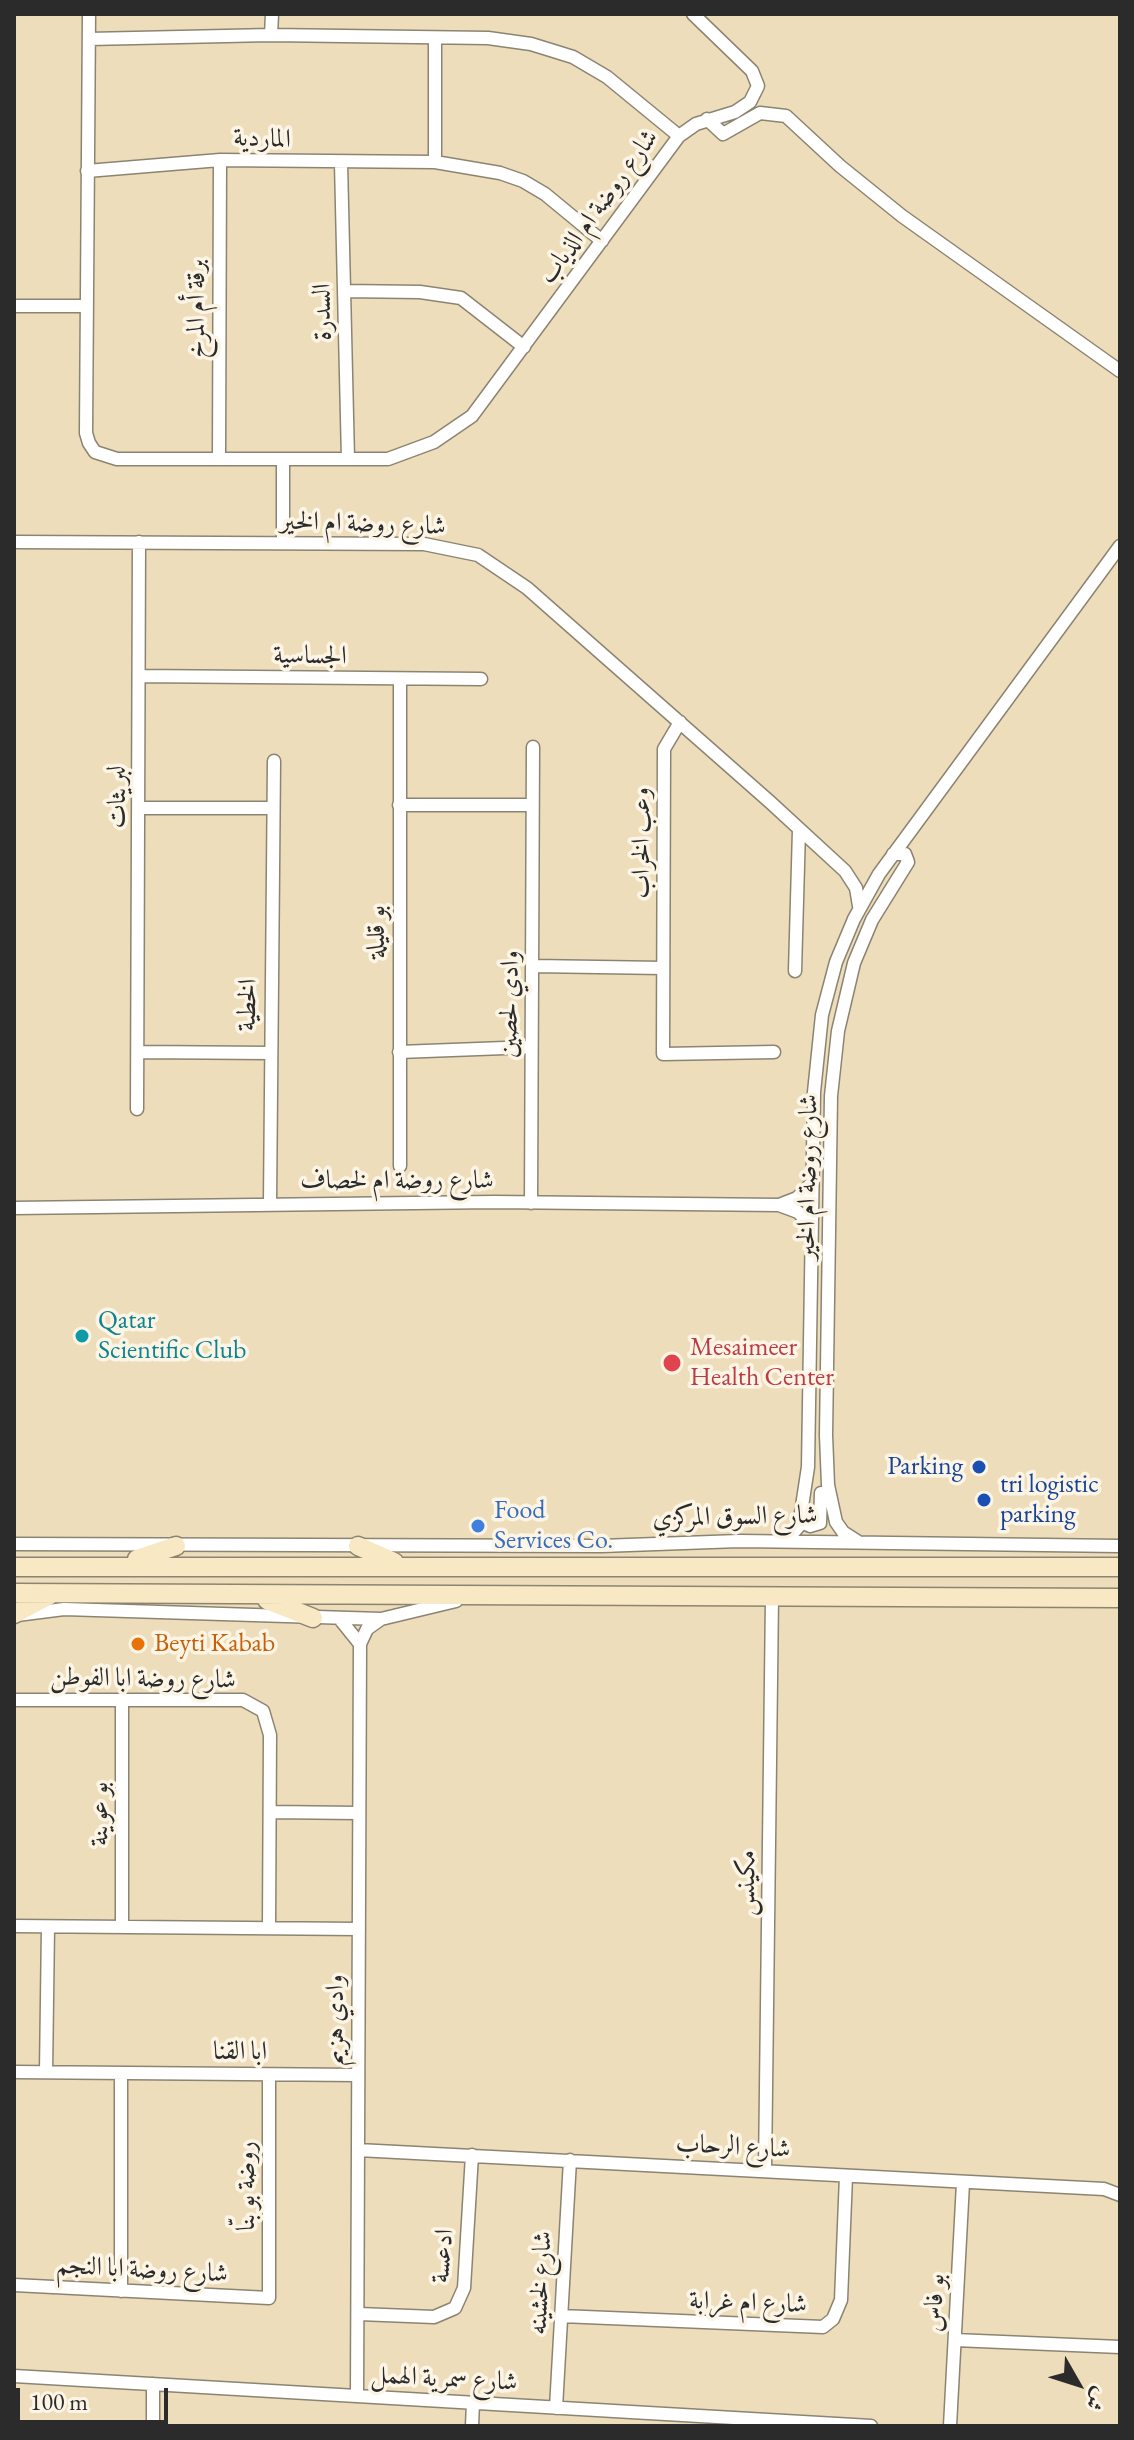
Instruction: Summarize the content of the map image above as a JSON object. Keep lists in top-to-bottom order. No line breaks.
{"streets":{"main road":["شارع السوق المركزي"],"street":["الماردية","شارع روضة ام الذياب","برقة أم المرخ","السدرة","شارع روضة ام الخير","الجساسية","لبريثات","وعب الخراب","بو قليلة","وادي لحصين","الخطية","شارع روضة ام لخصاف","شارع روضة ابا الفوطن","بو عوينة","مكينس","وادي هزيم","ابا القنا","شارع الرحاب","روضة بو بنّا","ادعسة","شارع روضة ابا النجم","شارع لخشينه","شارع ام غرابة","بو فاس","شارع سمرية الهمل"]},"crossings":[["الماردية","شارع روضة ام الذياب"],["الماردية","برقة أم المرخ"],["الماردية","السدرة"],["شارع روضة ام الذياب","برقة أم المرخ"],["شارع روضة ام الذياب","السدرة"],["شارع روضة ام الخير","لبريثات"],["شارع روضة ام الخير","وعب الخراب"],["شارع روضة ام الخير","شارع السوق المركزي"],["الجساسية","لبريثات"],["الجساسية","بو قليلة"],["وادي لحصين","شارع روضة ام لخصاف"],["الخطية","شارع روضة ام لخصاف"],["شارع روضة ابا الفوطن","بو عوينة"],["مكينس","شارع الرحاب"],["وادي هزيم","ابا القنا"],["وادي هزيم","شارع الرحاب"],["وادي هزيم","ادعسة"],["وادي هزيم","شارع سمرية الهمل"],["ابا القنا","روضة بو بنّا"],["شارع الرحاب","ادعسة"],["شارع الرحاب","شارع لخشينه"],["شارع الرحاب","شارع ام غرابة"],["شارع الرحاب","بو فاس"],["روضة بو بنّا","شارع روضة ابا النجم"],["شارع لخشينه","شارع ام غرابة"],["شارع لخشينه","شارع سمرية الهمل"]],"places":["Qatar Scientific Club","Mesaimeer Health Center","Parking","tri logistic parking","Food Services Co.","Beyti Kabab"],"scale_bar":"100 m","north":"bottom right"}
